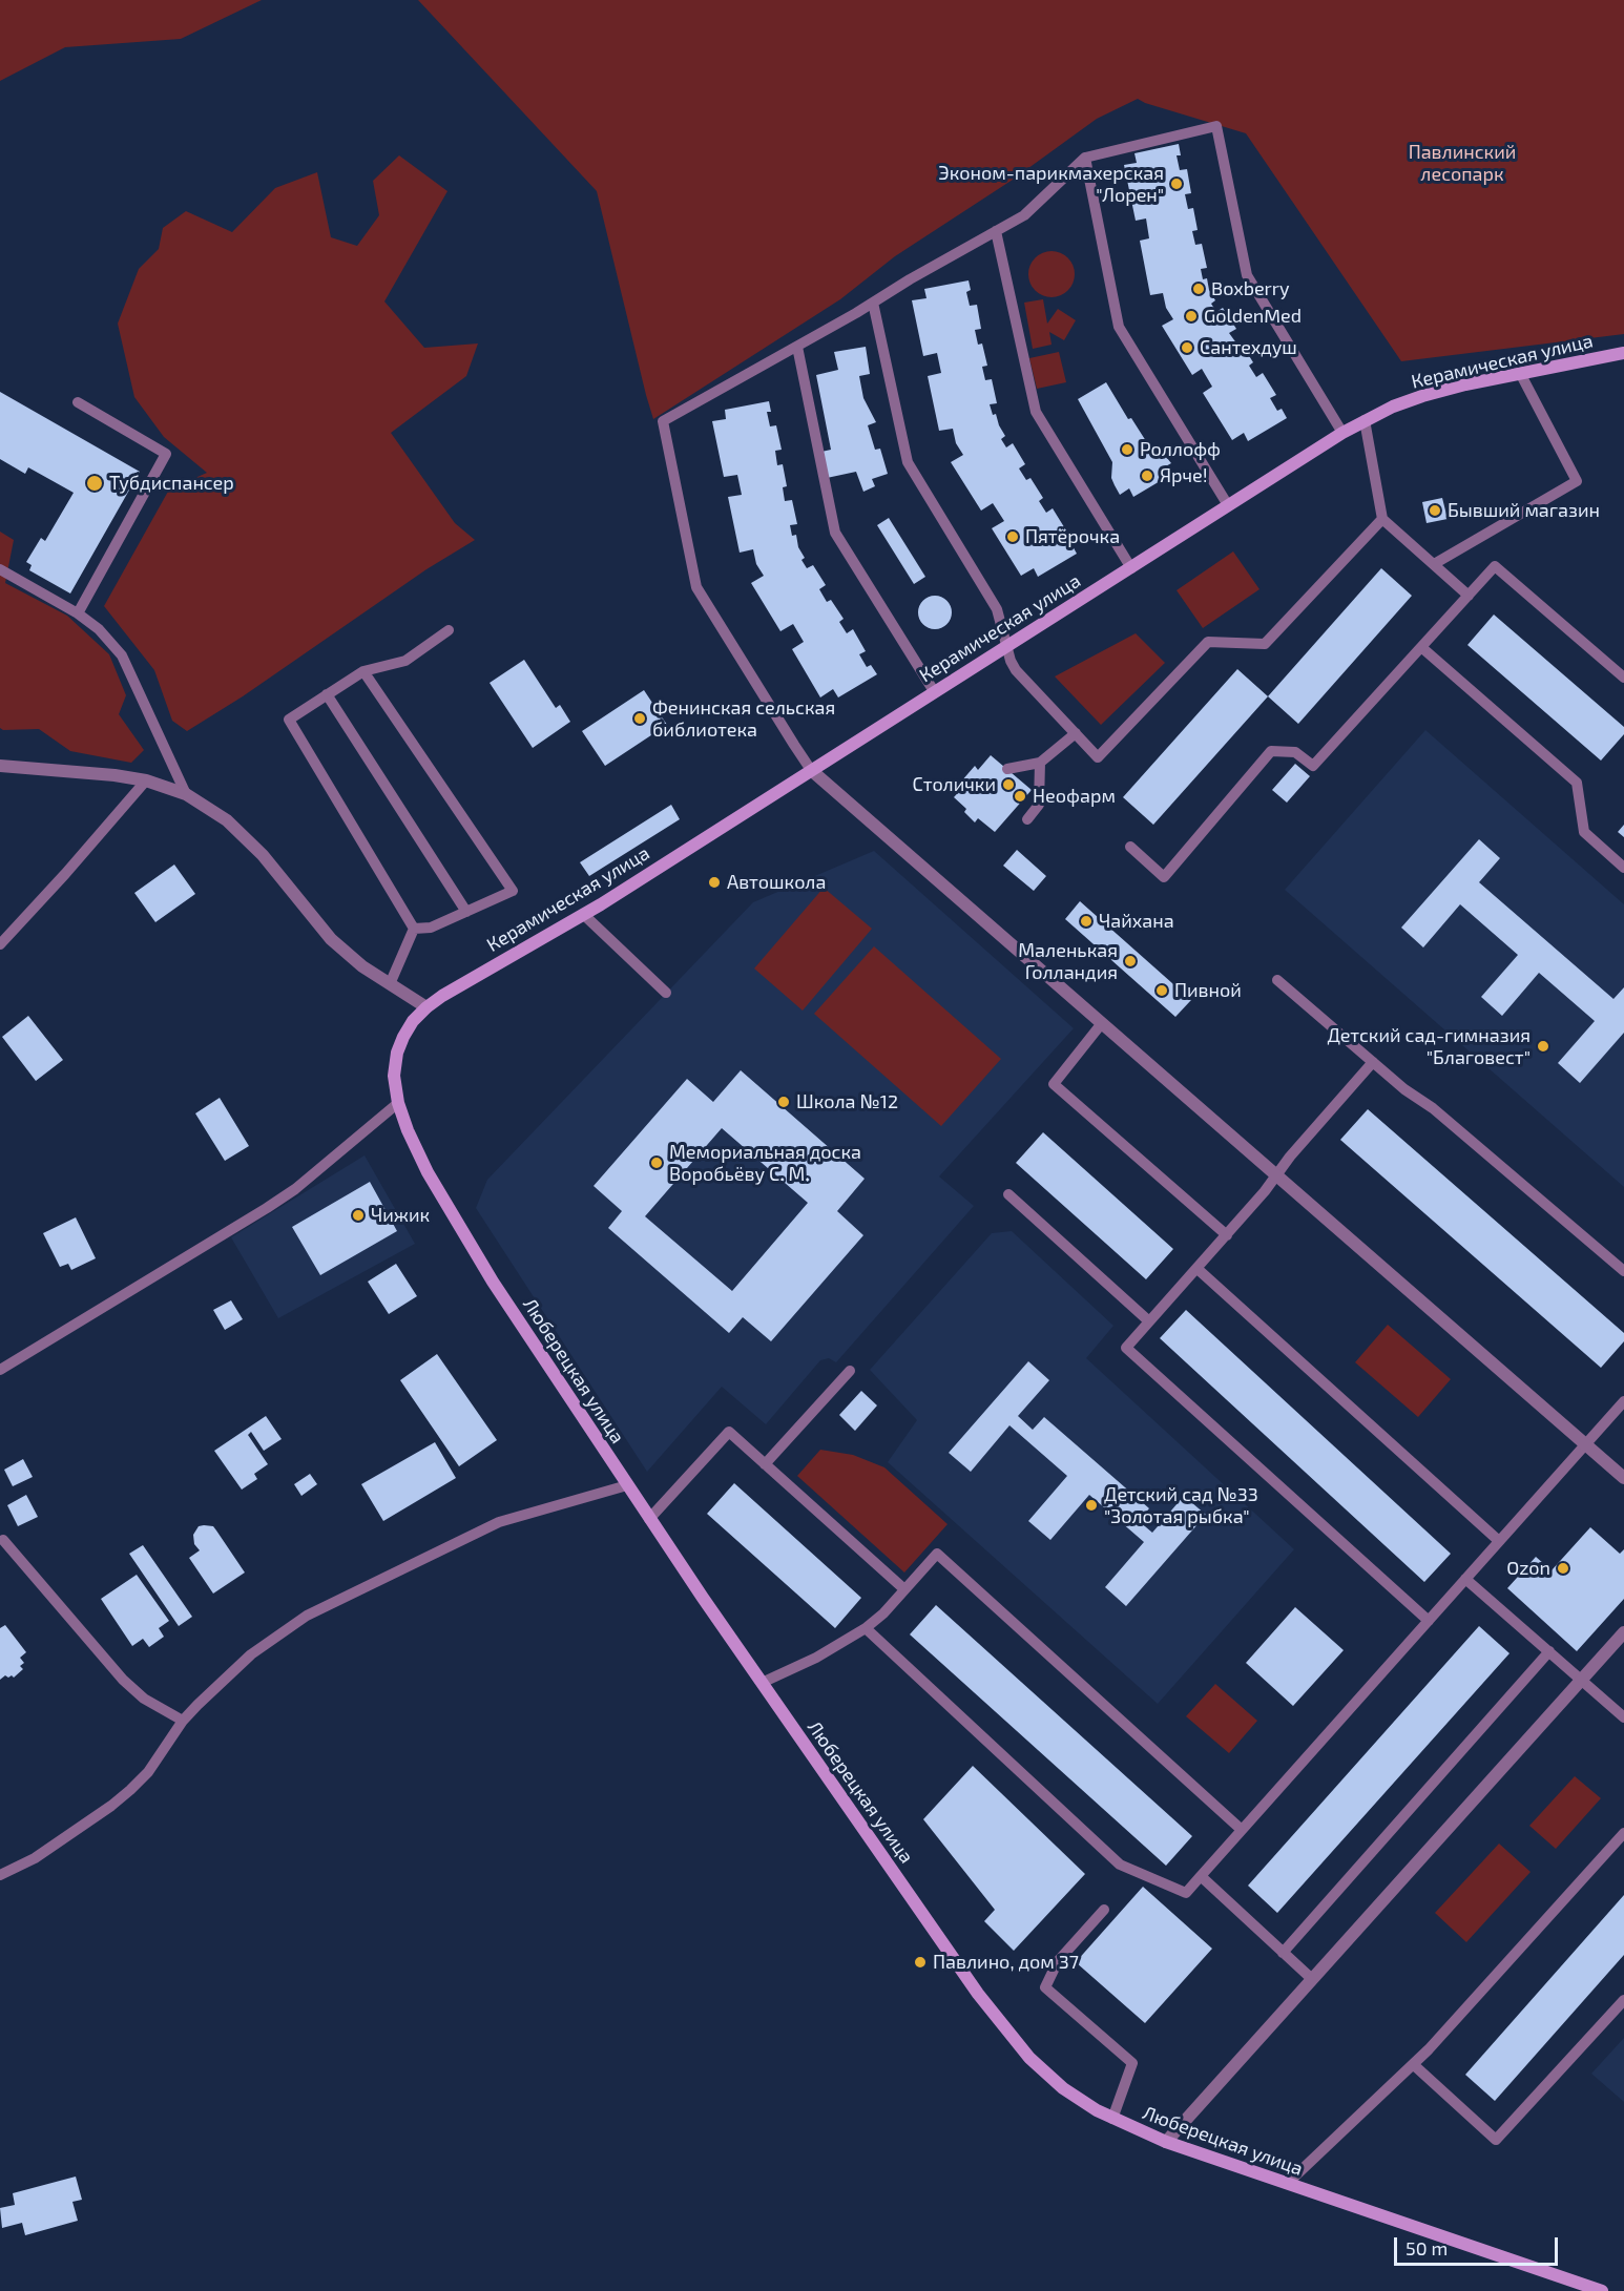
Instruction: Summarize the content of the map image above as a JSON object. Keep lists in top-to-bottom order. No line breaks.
{"streets":{"main road":["Керамическая улица","Люберецкая улица"]},"crossings":[["Керамическая улица","Люберецкая улица"]],"parks":["Павлинский лесопарк"],"places":["Эконом-парикмахерская \"Лорен\"","Boxberry","GoldenMed","Сантехдуш","Роллофф","Ярче!","Тубдиспансер","Бывший магазин","Пятёрочка","Фенинская сельская библиотека","Столички","Неофарм","Автошкола","Чайхана","Маленькая Голландия","Пивной","Детский сад-гимназия \"Благовест\"","Школа №12","Мемориальная доска Воробьёву С. М.","Чижик","Детский сад №33 \"Золотая рыбка\"","Ozon","Павлино, дом 37"],"scale_bar":"50 m"}
